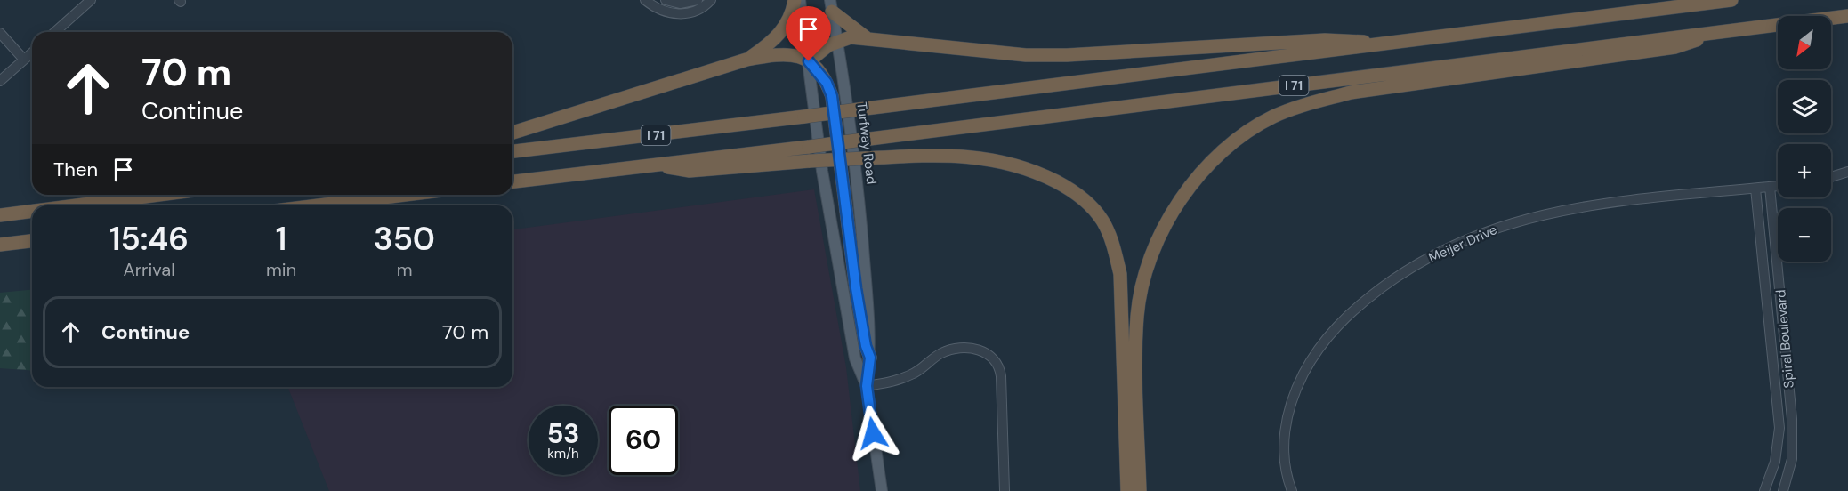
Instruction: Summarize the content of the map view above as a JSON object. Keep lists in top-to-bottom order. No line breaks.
{"streets":{"highway":["I 71"],"main road":["Turfway Road"],"street":["Meijer Drive","Spiral Boulevard"]},"crossings":[["Meijer Drive","Spiral Boulevard"]],"north":"bottom left","page":{"map_buttons":["+","−"],"turn":["70 m","Continue"],"then":"Then","eta":["15:46","Arrival","1","min","350","m"],"list":[{"name":"Continue","value":"70 m"}],"speed":"53 km/h","limit":"60"}}
